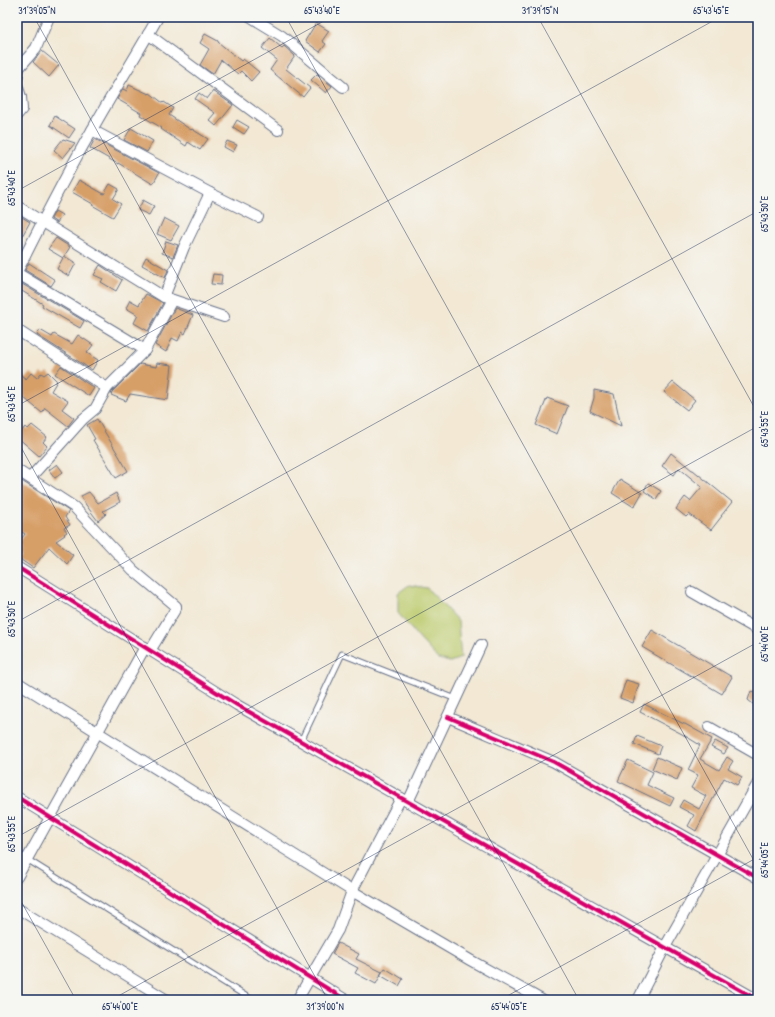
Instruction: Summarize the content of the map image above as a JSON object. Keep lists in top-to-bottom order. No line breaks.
{"coordinates":["31°39'05\"N","65°43'40\"E","31°39'15\"N","65°43'45\"E","65°43'50\"E","65°43'55\"E","65°44'00\"E","65°44'05\"E","31°39'00\"N"]}
